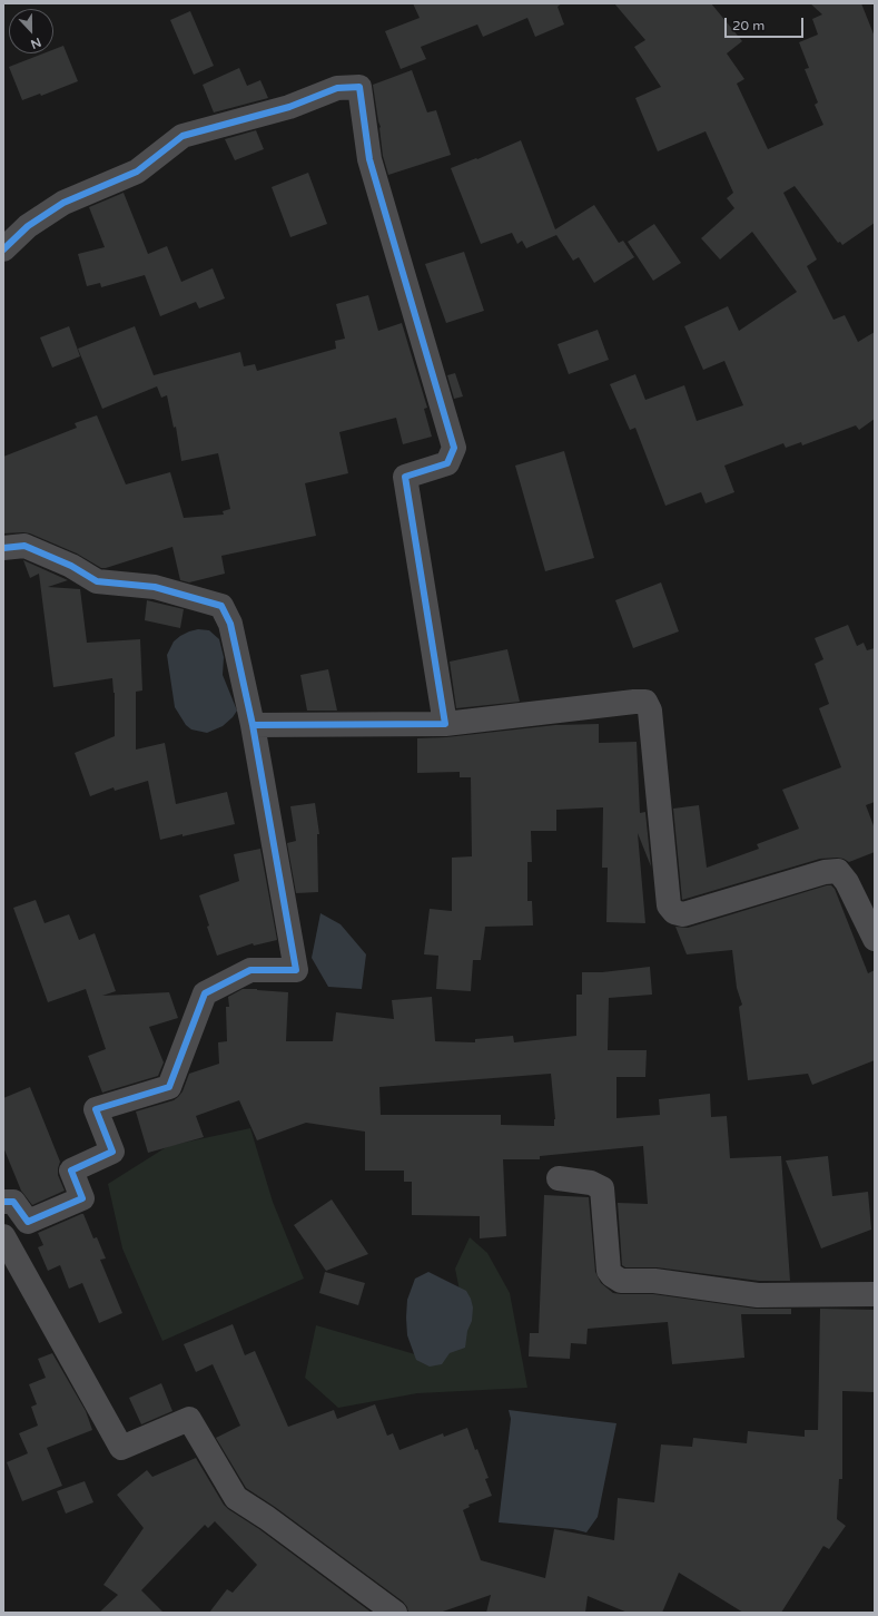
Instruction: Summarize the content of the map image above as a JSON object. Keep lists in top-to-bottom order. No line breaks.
{"scale_bar":"20 m","north":"bottom"}
